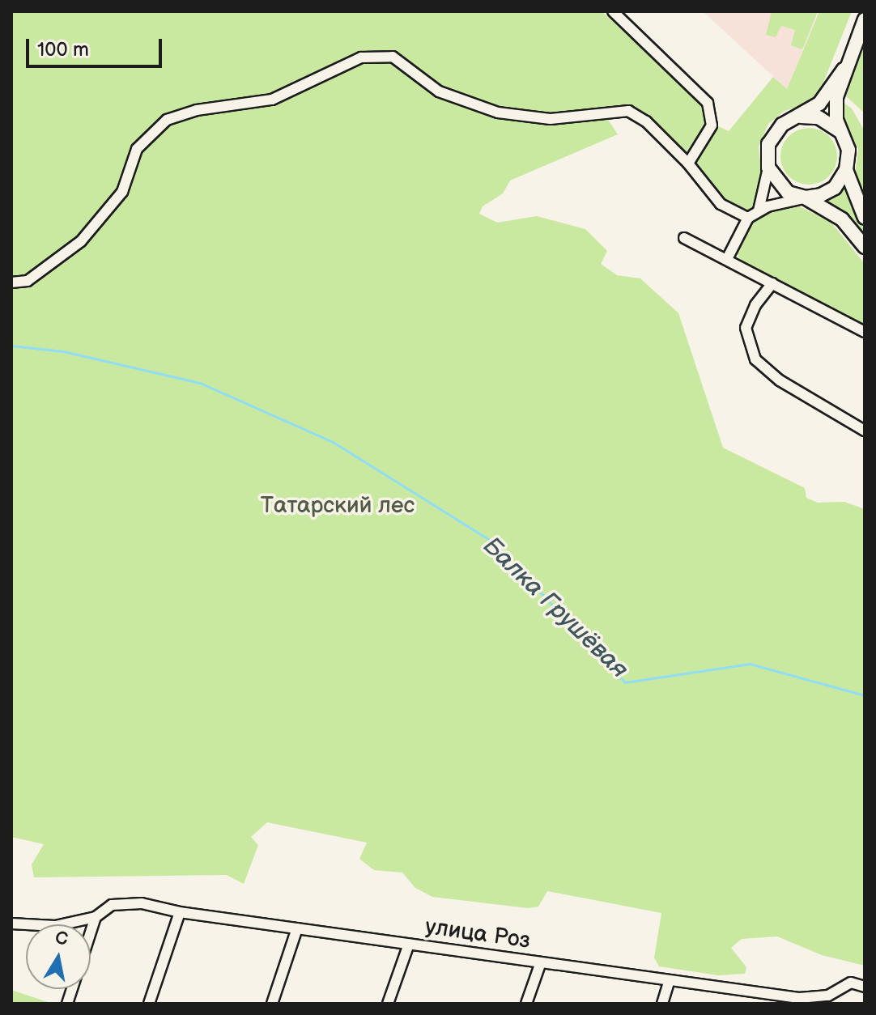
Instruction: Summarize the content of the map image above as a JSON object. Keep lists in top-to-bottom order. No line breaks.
{"streets":{"street":["улица Роз"]},"water":["Балка Грушёвая"],"parks":["Татарский лес"],"scale_bar":"100 m","north":"top"}
